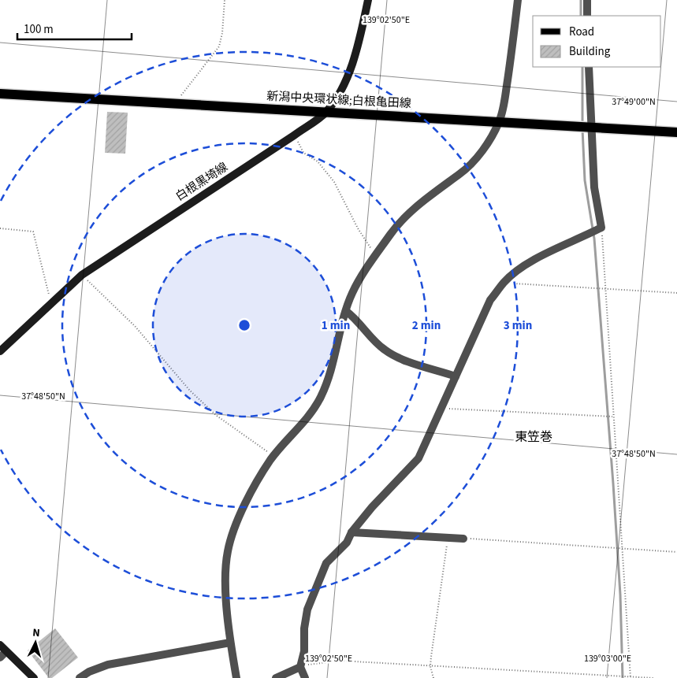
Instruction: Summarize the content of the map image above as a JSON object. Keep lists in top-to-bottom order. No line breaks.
{"streets":{"main road":["新潟中央環状線;白根亀田線","白根黒埼線"]},"crossings":[["新潟中央環状線;白根亀田線","白根黒埼線"]],"districts":["東笠巻"],"legend":["Road","Building"],"scale_bar":"100 m","north":"top","coordinates":["139°02'50\"E","37°49'00\"N","37°48'50\"N","139°03'00\"E"],"rings":["1 min","2 min","3 min"]}
